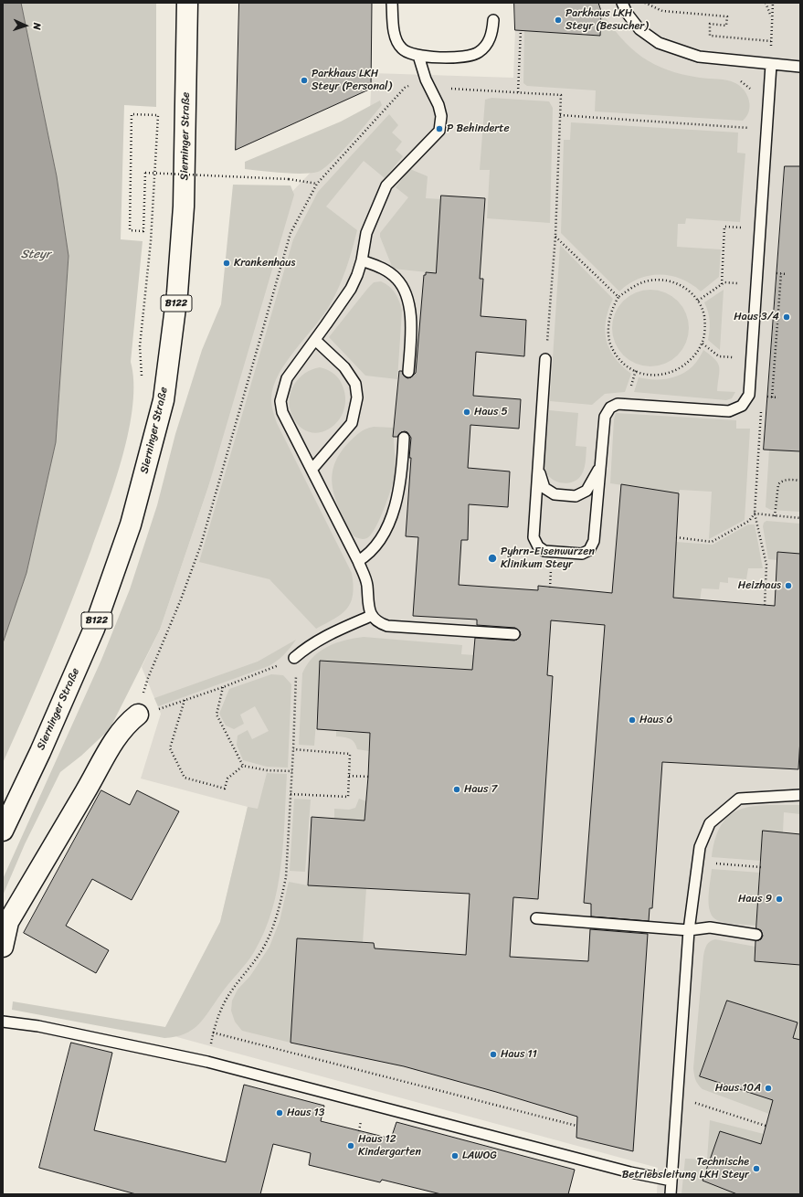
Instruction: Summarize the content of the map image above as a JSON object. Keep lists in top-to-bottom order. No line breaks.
{"streets":{"main road":["Sierninger Straße","B122"]},"water":["Steyr"],"places":["Parkhaus LKH Steyr (Besucher)","Parkhaus LKH Steyr (Personal)","P Behinderte","Krankenhaus","Haus 3/4","Haus 5","Pyhrn-Eisenwurzen Klinikum Steyr","Heizhaus","Haus 6","Haus 7","Haus 9","Haus 11","Haus 10A","Haus 13","Haus 12 Kindergarten","LAWOG","Technische Betriebsleitung LKH Steyr"],"north":"right"}
